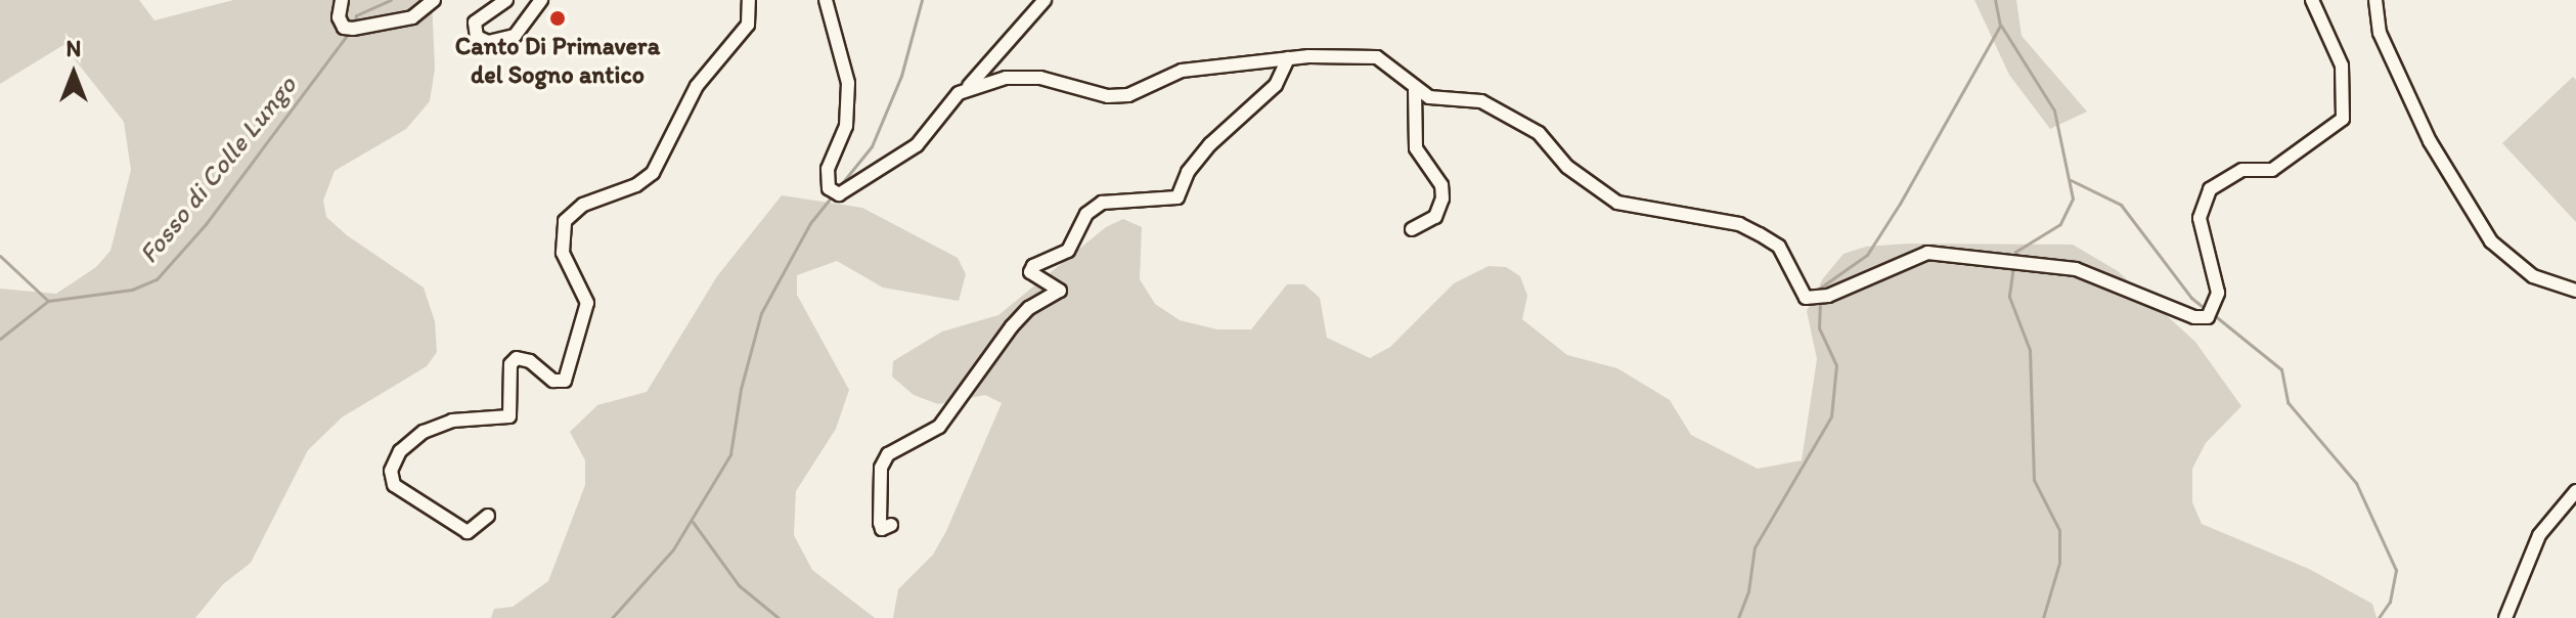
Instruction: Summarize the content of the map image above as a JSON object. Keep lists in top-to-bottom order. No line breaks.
{"water":["Fosso di Colle Lungo"],"places":["Canto Di Primavera del Sogno antico"],"north":"top"}
